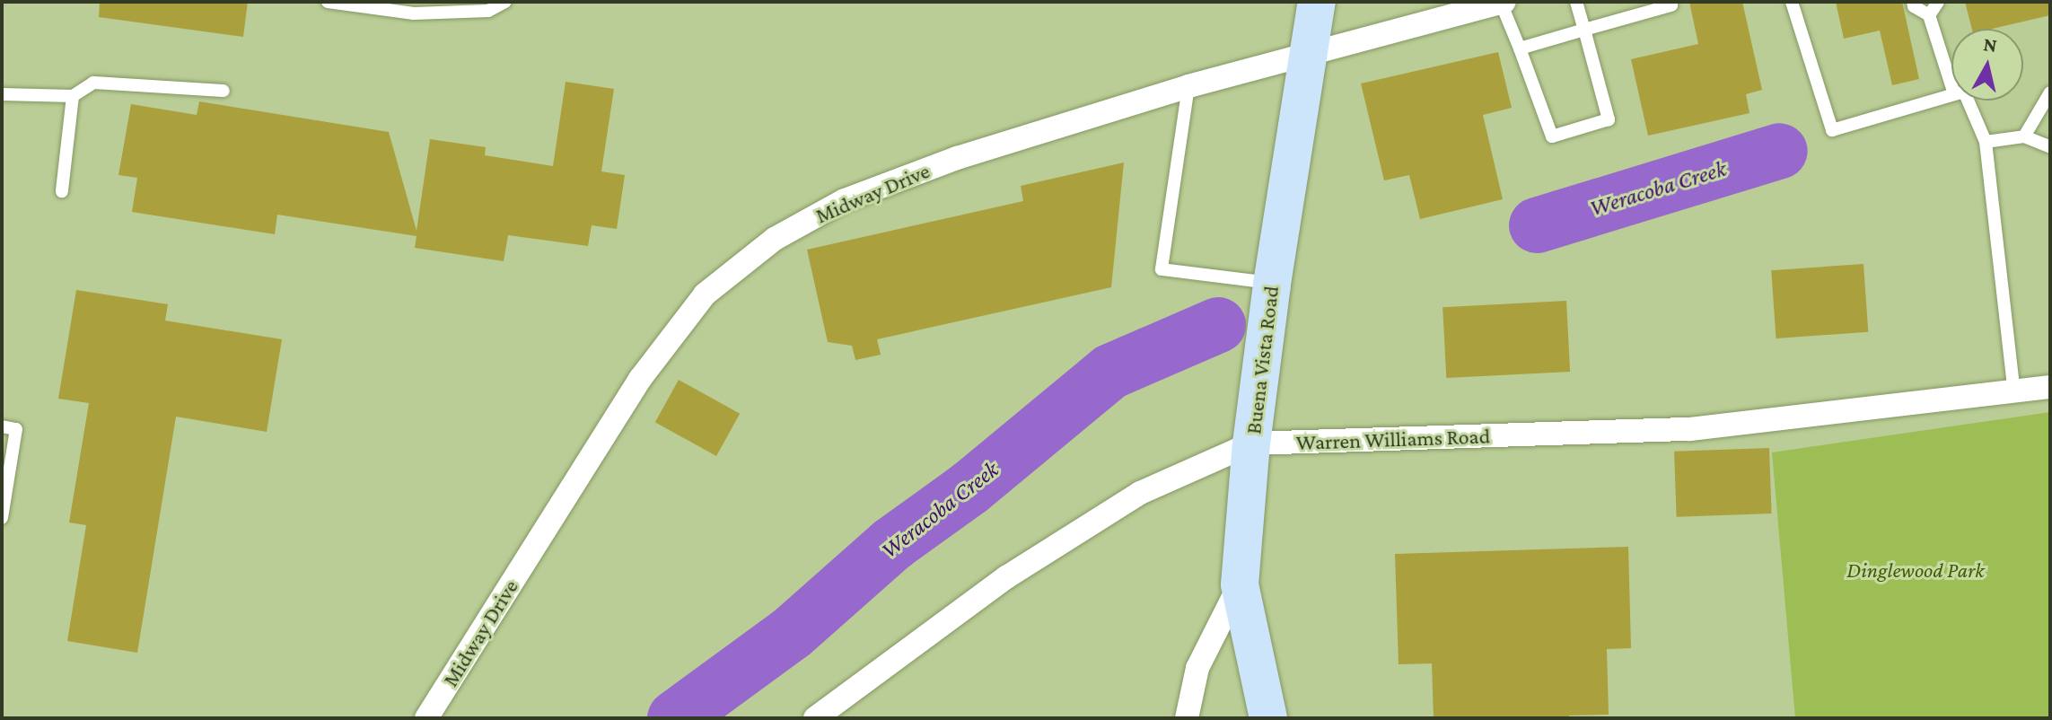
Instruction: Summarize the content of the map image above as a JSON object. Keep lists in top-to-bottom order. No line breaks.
{"streets":{"main road":["Buena Vista Road"],"street":["Midway Drive","Warren Williams Road"]},"crossings":[["Midway Drive","Buena Vista Road"],["Buena Vista Road","Warren Williams Road"]],"water":["Weracoba Creek"],"parks":["Dinglewood Park"],"north":"top"}
